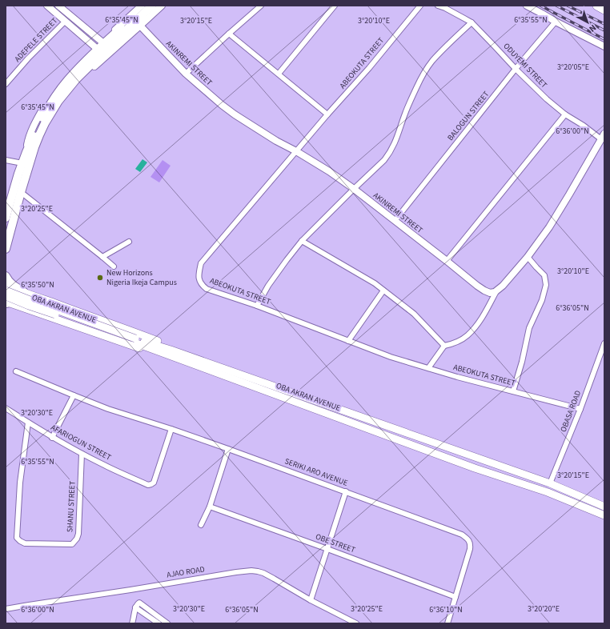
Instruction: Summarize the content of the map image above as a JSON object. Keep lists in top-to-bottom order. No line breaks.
{"streets":{"main road":["OBA AKRAN AVENUE"],"street":["ADEPELE STREET","AKINREMI STREET","ABEOKUTA STREET","ODUYEMI STREET","BALOGUN STREET","OBASA ROAD","AFARIOGUN STREET","SERIKI ARO AVENUE","SHANU STREET","OBE STREET","AJAO ROAD"]},"crossings":[["AKINREMI STREET","ABEOKUTA STREET"],["AKINREMI STREET","BALOGUN STREET"],["ABEOKUTA STREET","OBASA ROAD"],["ODUYEMI STREET","BALOGUN STREET"],["OBA AKRAN AVENUE","OBASA ROAD"],["AFARIOGUN STREET","SERIKI ARO AVENUE"],["AFARIOGUN STREET","SHANU STREET"],["SERIKI ARO AVENUE","OBE STREET"]],"places":["New Horizons Nigeria Ikeja Campus"],"north":"bottom right","coordinates":["6°35'45\"N","6°35'55\"N","3°20'15\"E","3°20'10\"E","3°20'05\"E","6°36'00\"N","3°20'25\"E","6°35'50\"N","6°36'05\"N","3°20'30\"E","3°20'20\"E","6°36'10\"N"]}
